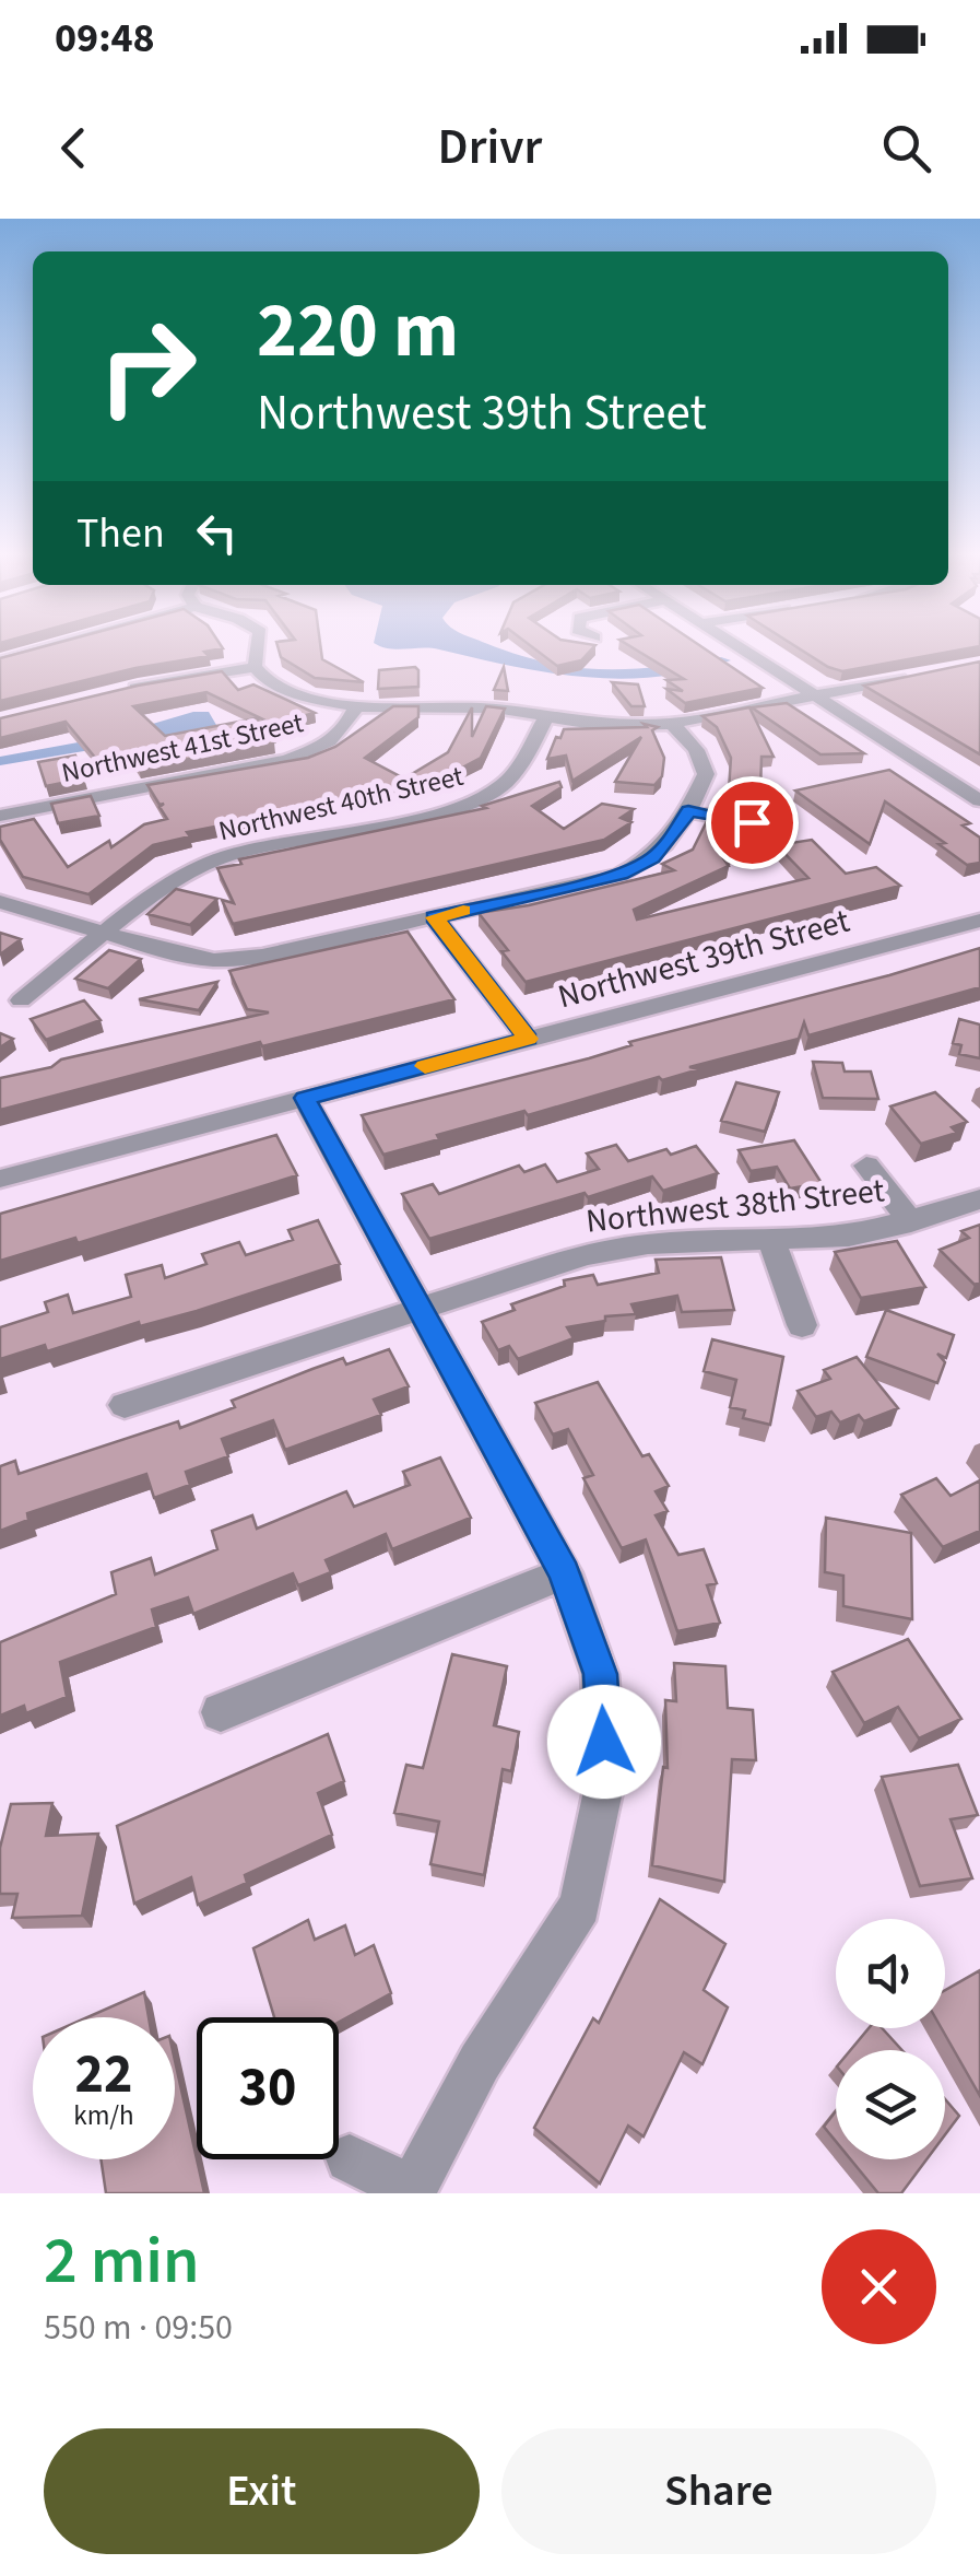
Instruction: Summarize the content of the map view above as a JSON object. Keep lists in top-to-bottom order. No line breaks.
{"streets":{"street":["Northwest 41st Street","Northwest 40th Street","Northwest 39th Street","Northwest 38th Street"]},"page":{"status":"09:48","header":"Drivr","turn":["220 m","Northwest 39th Street"],"then":"Then","speed":"22 km/h","limit":"30","heading":["2 min","550 m · 09:50"],"buttons":["Exit","Share"]}}
